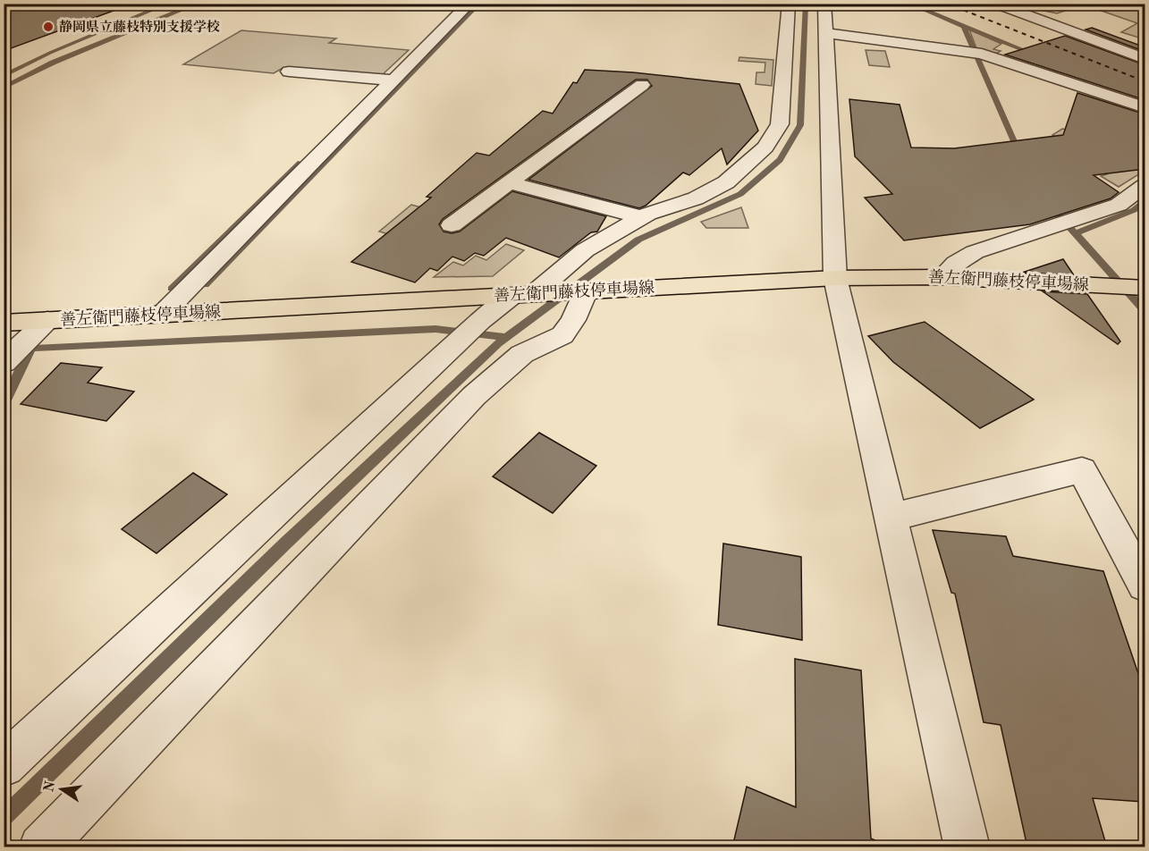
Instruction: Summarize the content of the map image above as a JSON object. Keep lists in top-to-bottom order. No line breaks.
{"streets":{"main road":["善左衛門藤枝停車場線"]},"places":["静岡県立藤枝特別支援学校"],"north":"left"}
